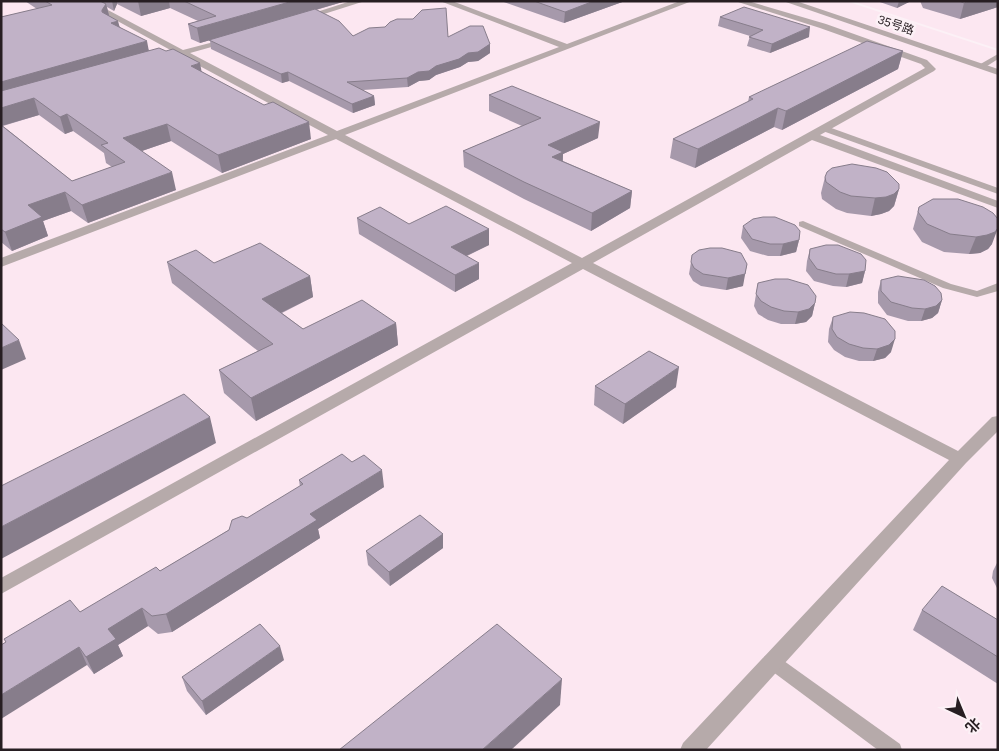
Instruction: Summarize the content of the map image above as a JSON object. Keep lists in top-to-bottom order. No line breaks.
{"streets":{"street":["35号路"]},"north":"bottom right"}
